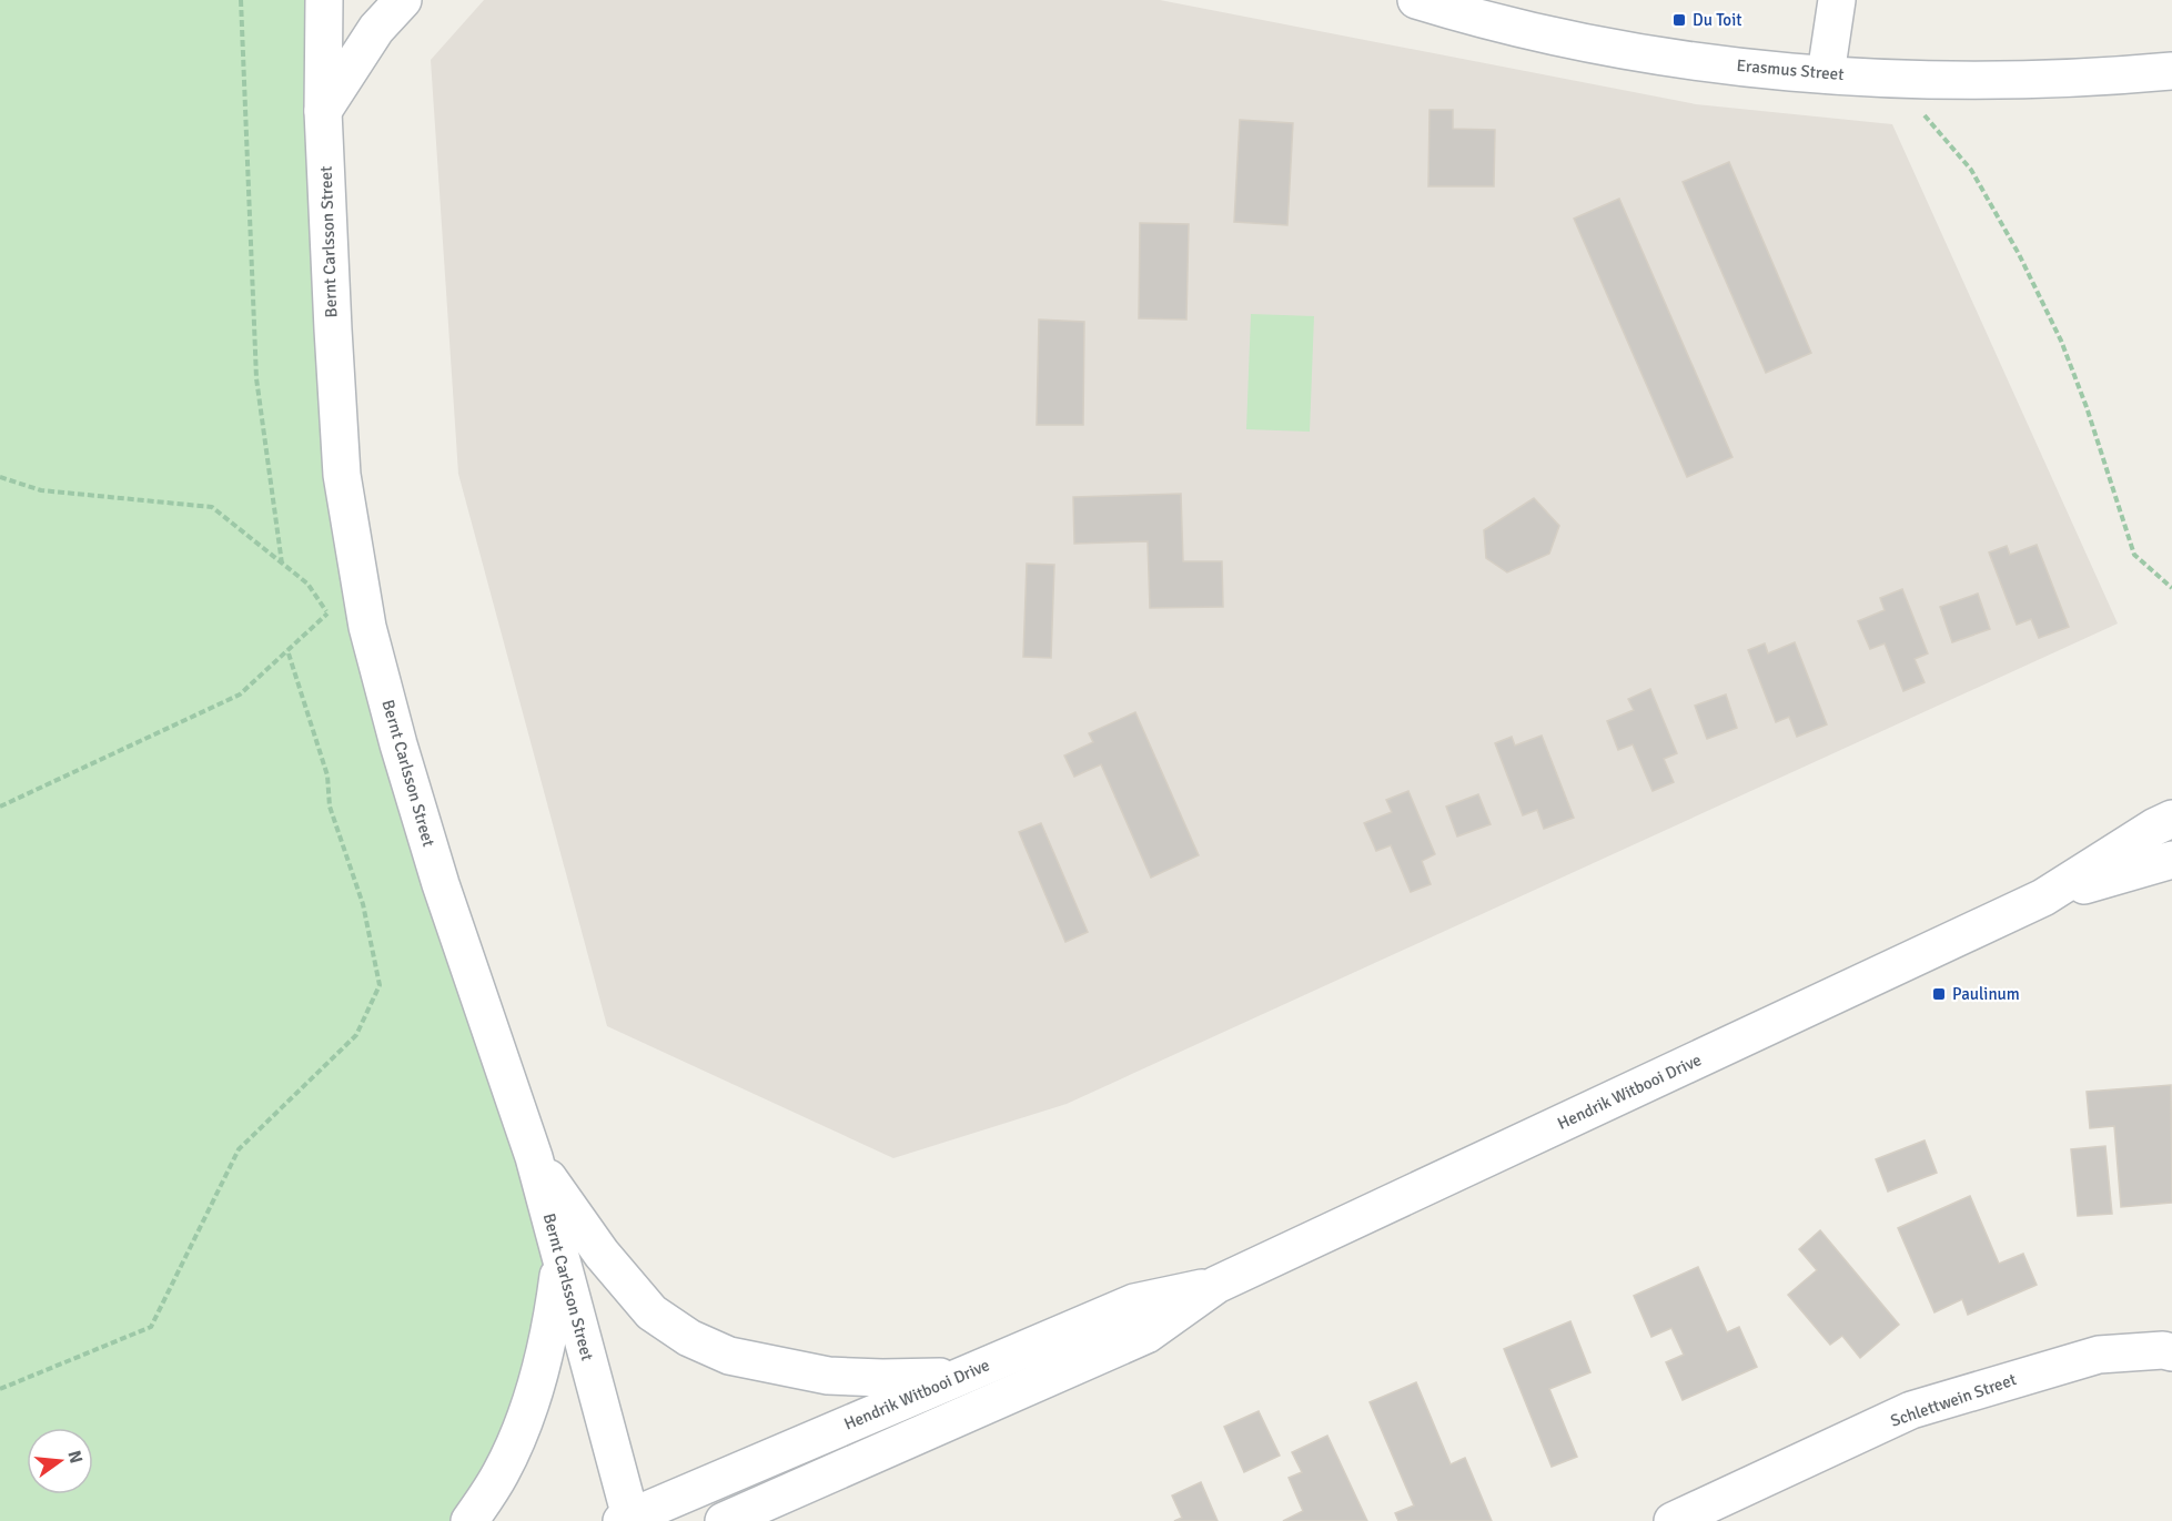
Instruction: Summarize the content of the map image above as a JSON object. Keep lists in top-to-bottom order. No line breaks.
{"streets":{"main road":["Erasmus Street","Bernt Carlsson Street","Hendrik Witbooi Drive","Schlettwein Street"]},"crossings":[["Bernt Carlsson Street","Hendrik Witbooi Drive"]],"places":{"transit":["Du Toit","Paulinum"]},"north":"right"}
